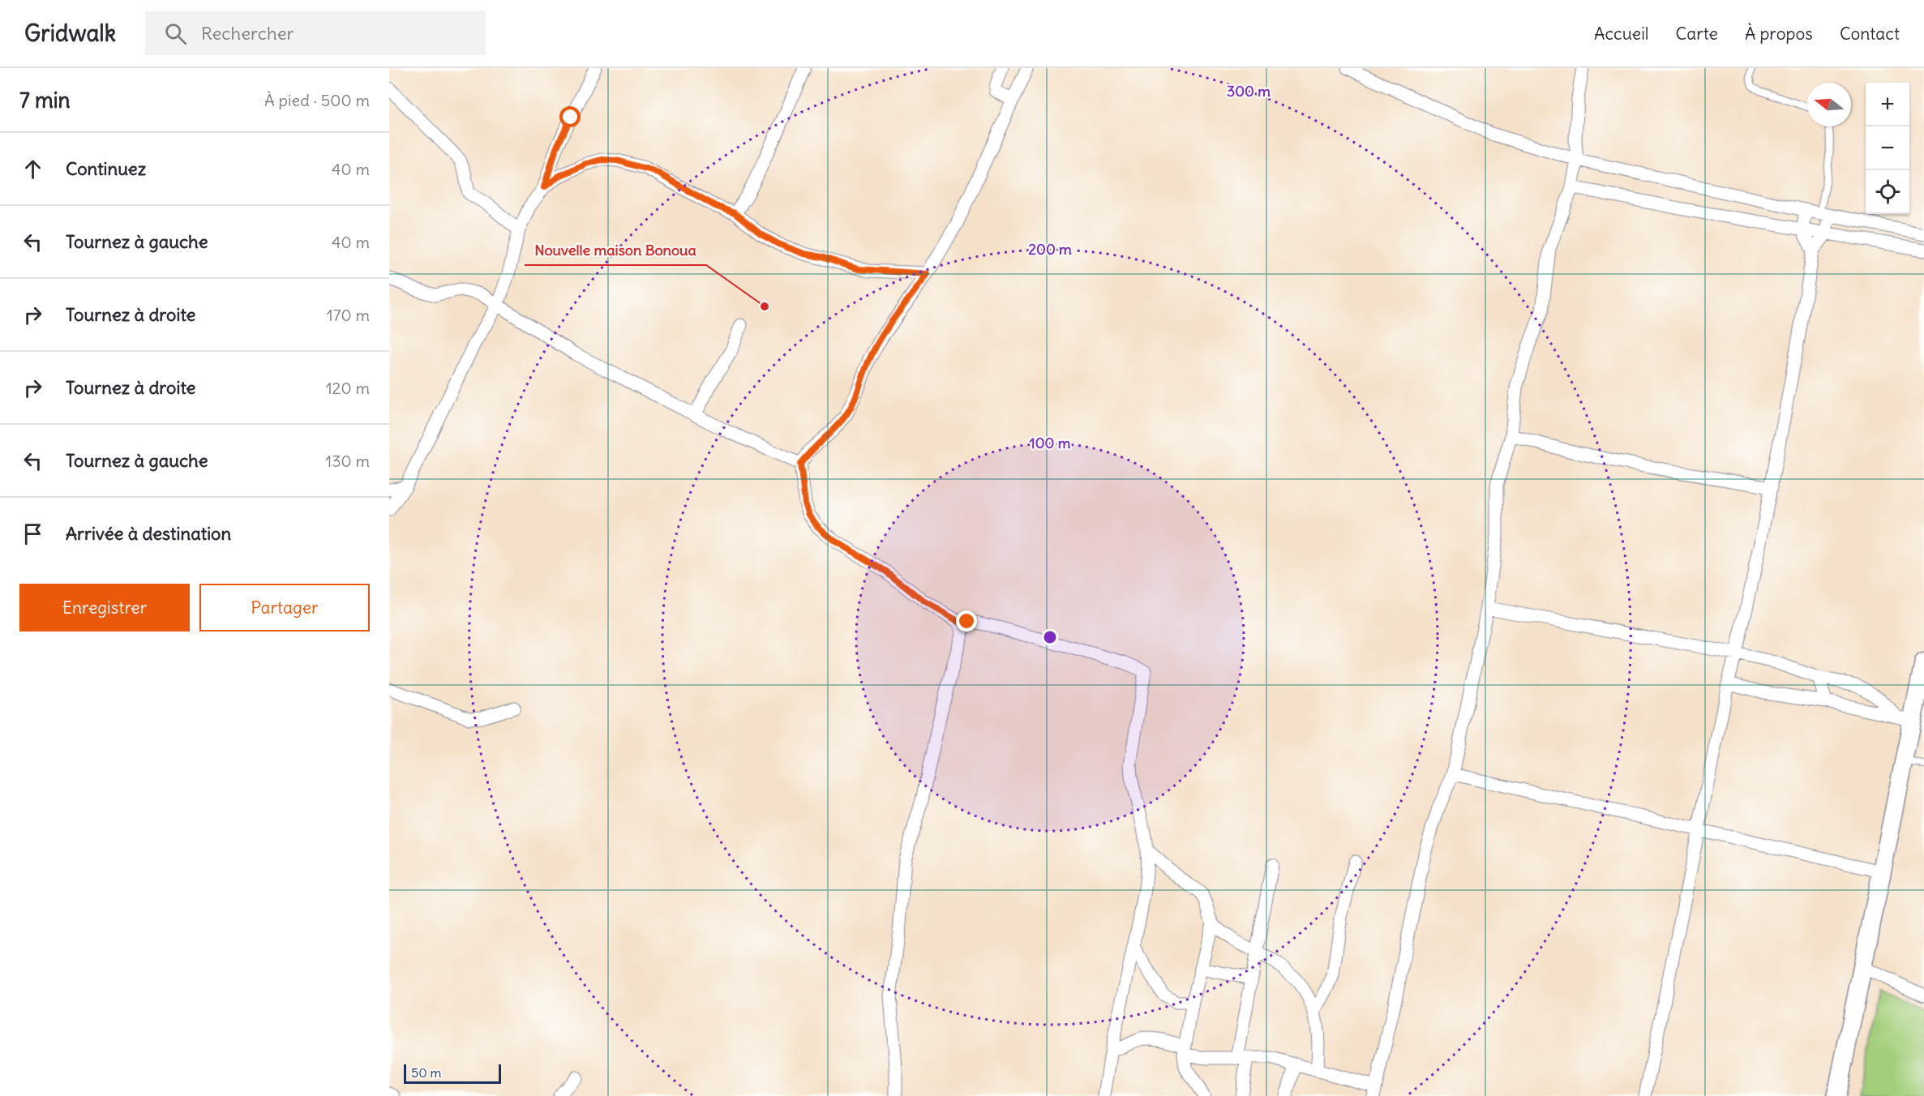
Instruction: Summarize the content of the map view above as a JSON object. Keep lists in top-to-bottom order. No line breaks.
{"places":["Nouvelle maison Bonoua"],"scale_bar":"50 m","north":"left","page":{"header":"Gridwalk","search":"Rechercher","nav":["Accueil","Carte","À propos","Contact"],"heading":["7 min","À pied · 500 m"],"map_buttons":["+","−"],"list":[["Continuez","40 m"],["Tournez à gauche","40 m"],["Tournez à droite","170 m"],["Tournez à droite","120 m"],["Tournez à gauche","130 m"],"Arrivée à destination"],"buttons":["Enregistrer","Partager"],"scale":"50 m"},"rings":["300 m","200 m","100 m"]}
